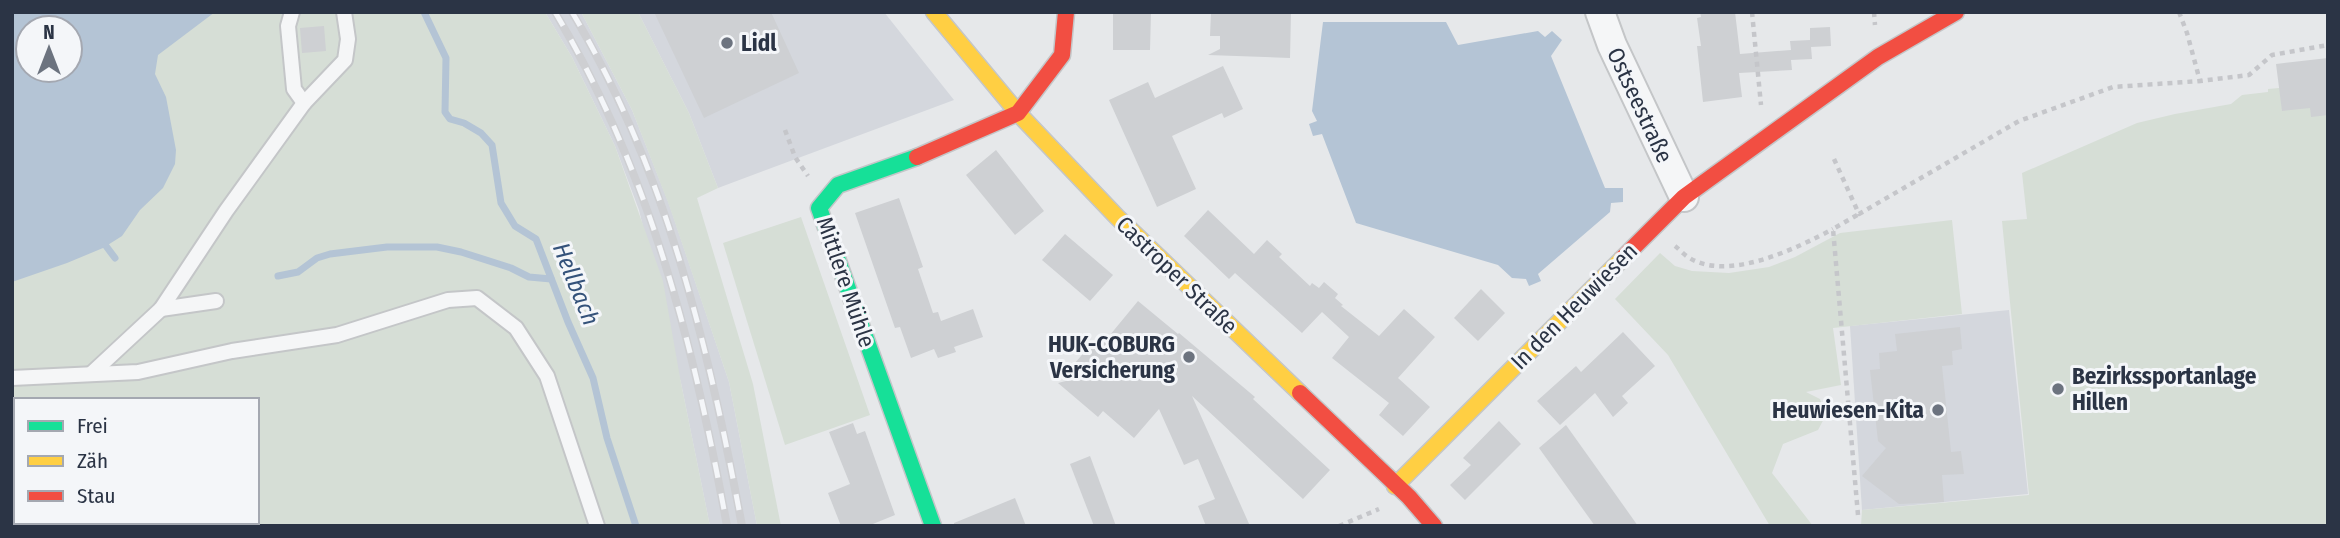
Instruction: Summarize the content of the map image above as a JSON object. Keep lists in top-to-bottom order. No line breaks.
{"streets":{"street":["Ostseestraße","Castroper Straße","Mittlere Mühle","In den Heuwiesen"]},"crossings":[["Ostseestraße","In den Heuwiesen"],["Castroper Straße","Mittlere Mühle"],["Castroper Straße","In den Heuwiesen"]],"water":["Hellbach"],"places":["Lidl","HUK-COBURG Versicherung","Bezirkssportanlage Hillen","Heuwiesen-Kita"],"legend":["Frei","Zäh","Stau"],"north":"top"}
